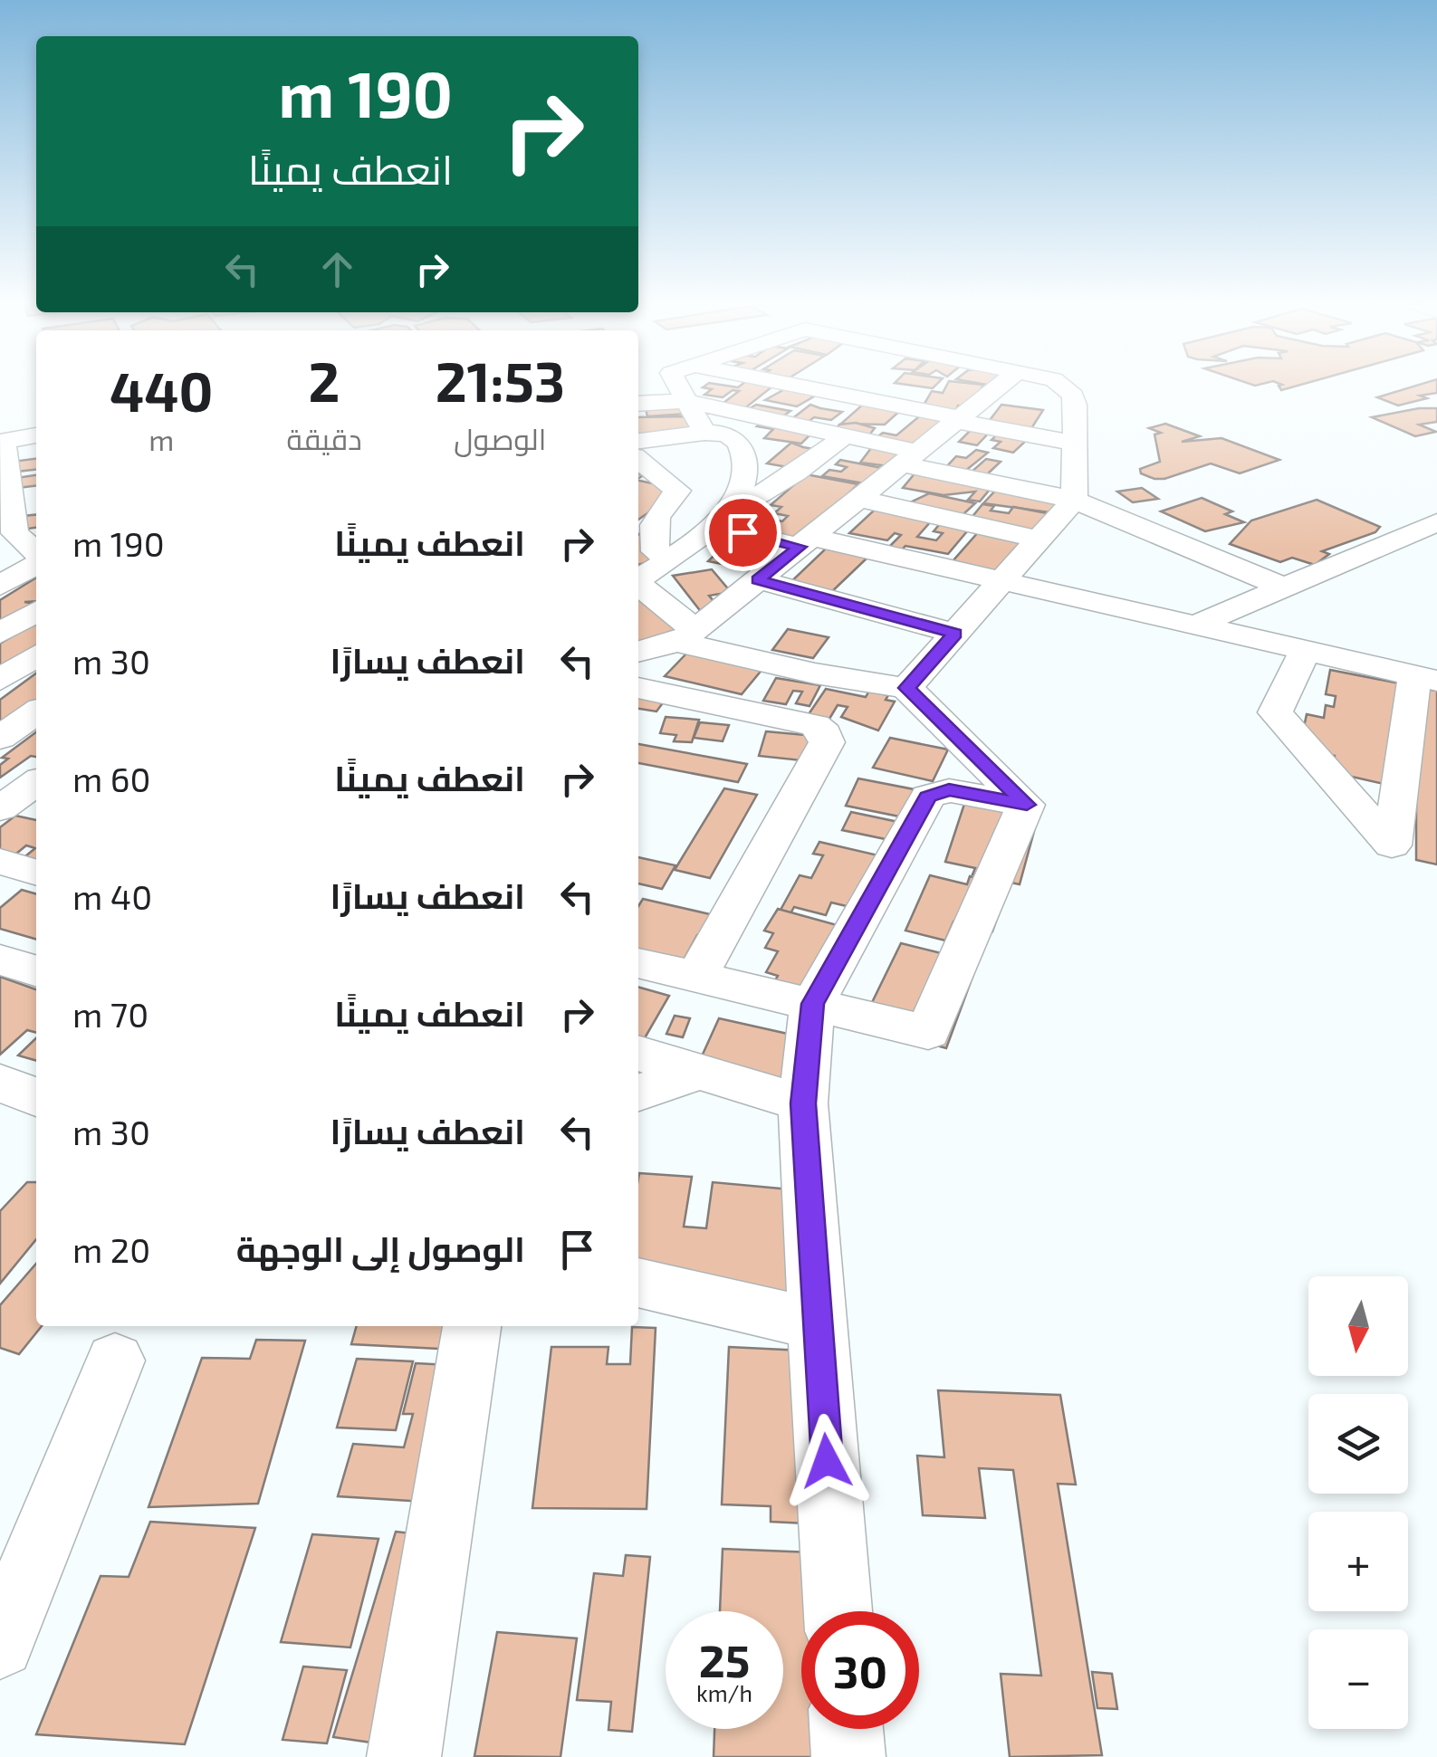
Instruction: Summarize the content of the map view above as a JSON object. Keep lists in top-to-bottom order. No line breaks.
{"north":"bottom","page":{"turn":["190 m","انعطف يمينًا"],"eta":["21:53","الوصول","2","دقيقة","440","m"],"list":[{"name":"انعطف يمينًا","value":"190 m"},{"name":"انعطف يسارًا","value":"30 m"},{"name":"انعطف يمينًا","value":"60 m"},{"name":"انعطف يسارًا","value":"40 m"},{"name":"انعطف يمينًا","value":"70 m"},{"name":"انعطف يسارًا","value":"30 m"},{"name":"الوصول إلى الوجهة","value":"20 m"}],"map_buttons":["+","−"],"speed":"25 km/h","limit":"30"}}
